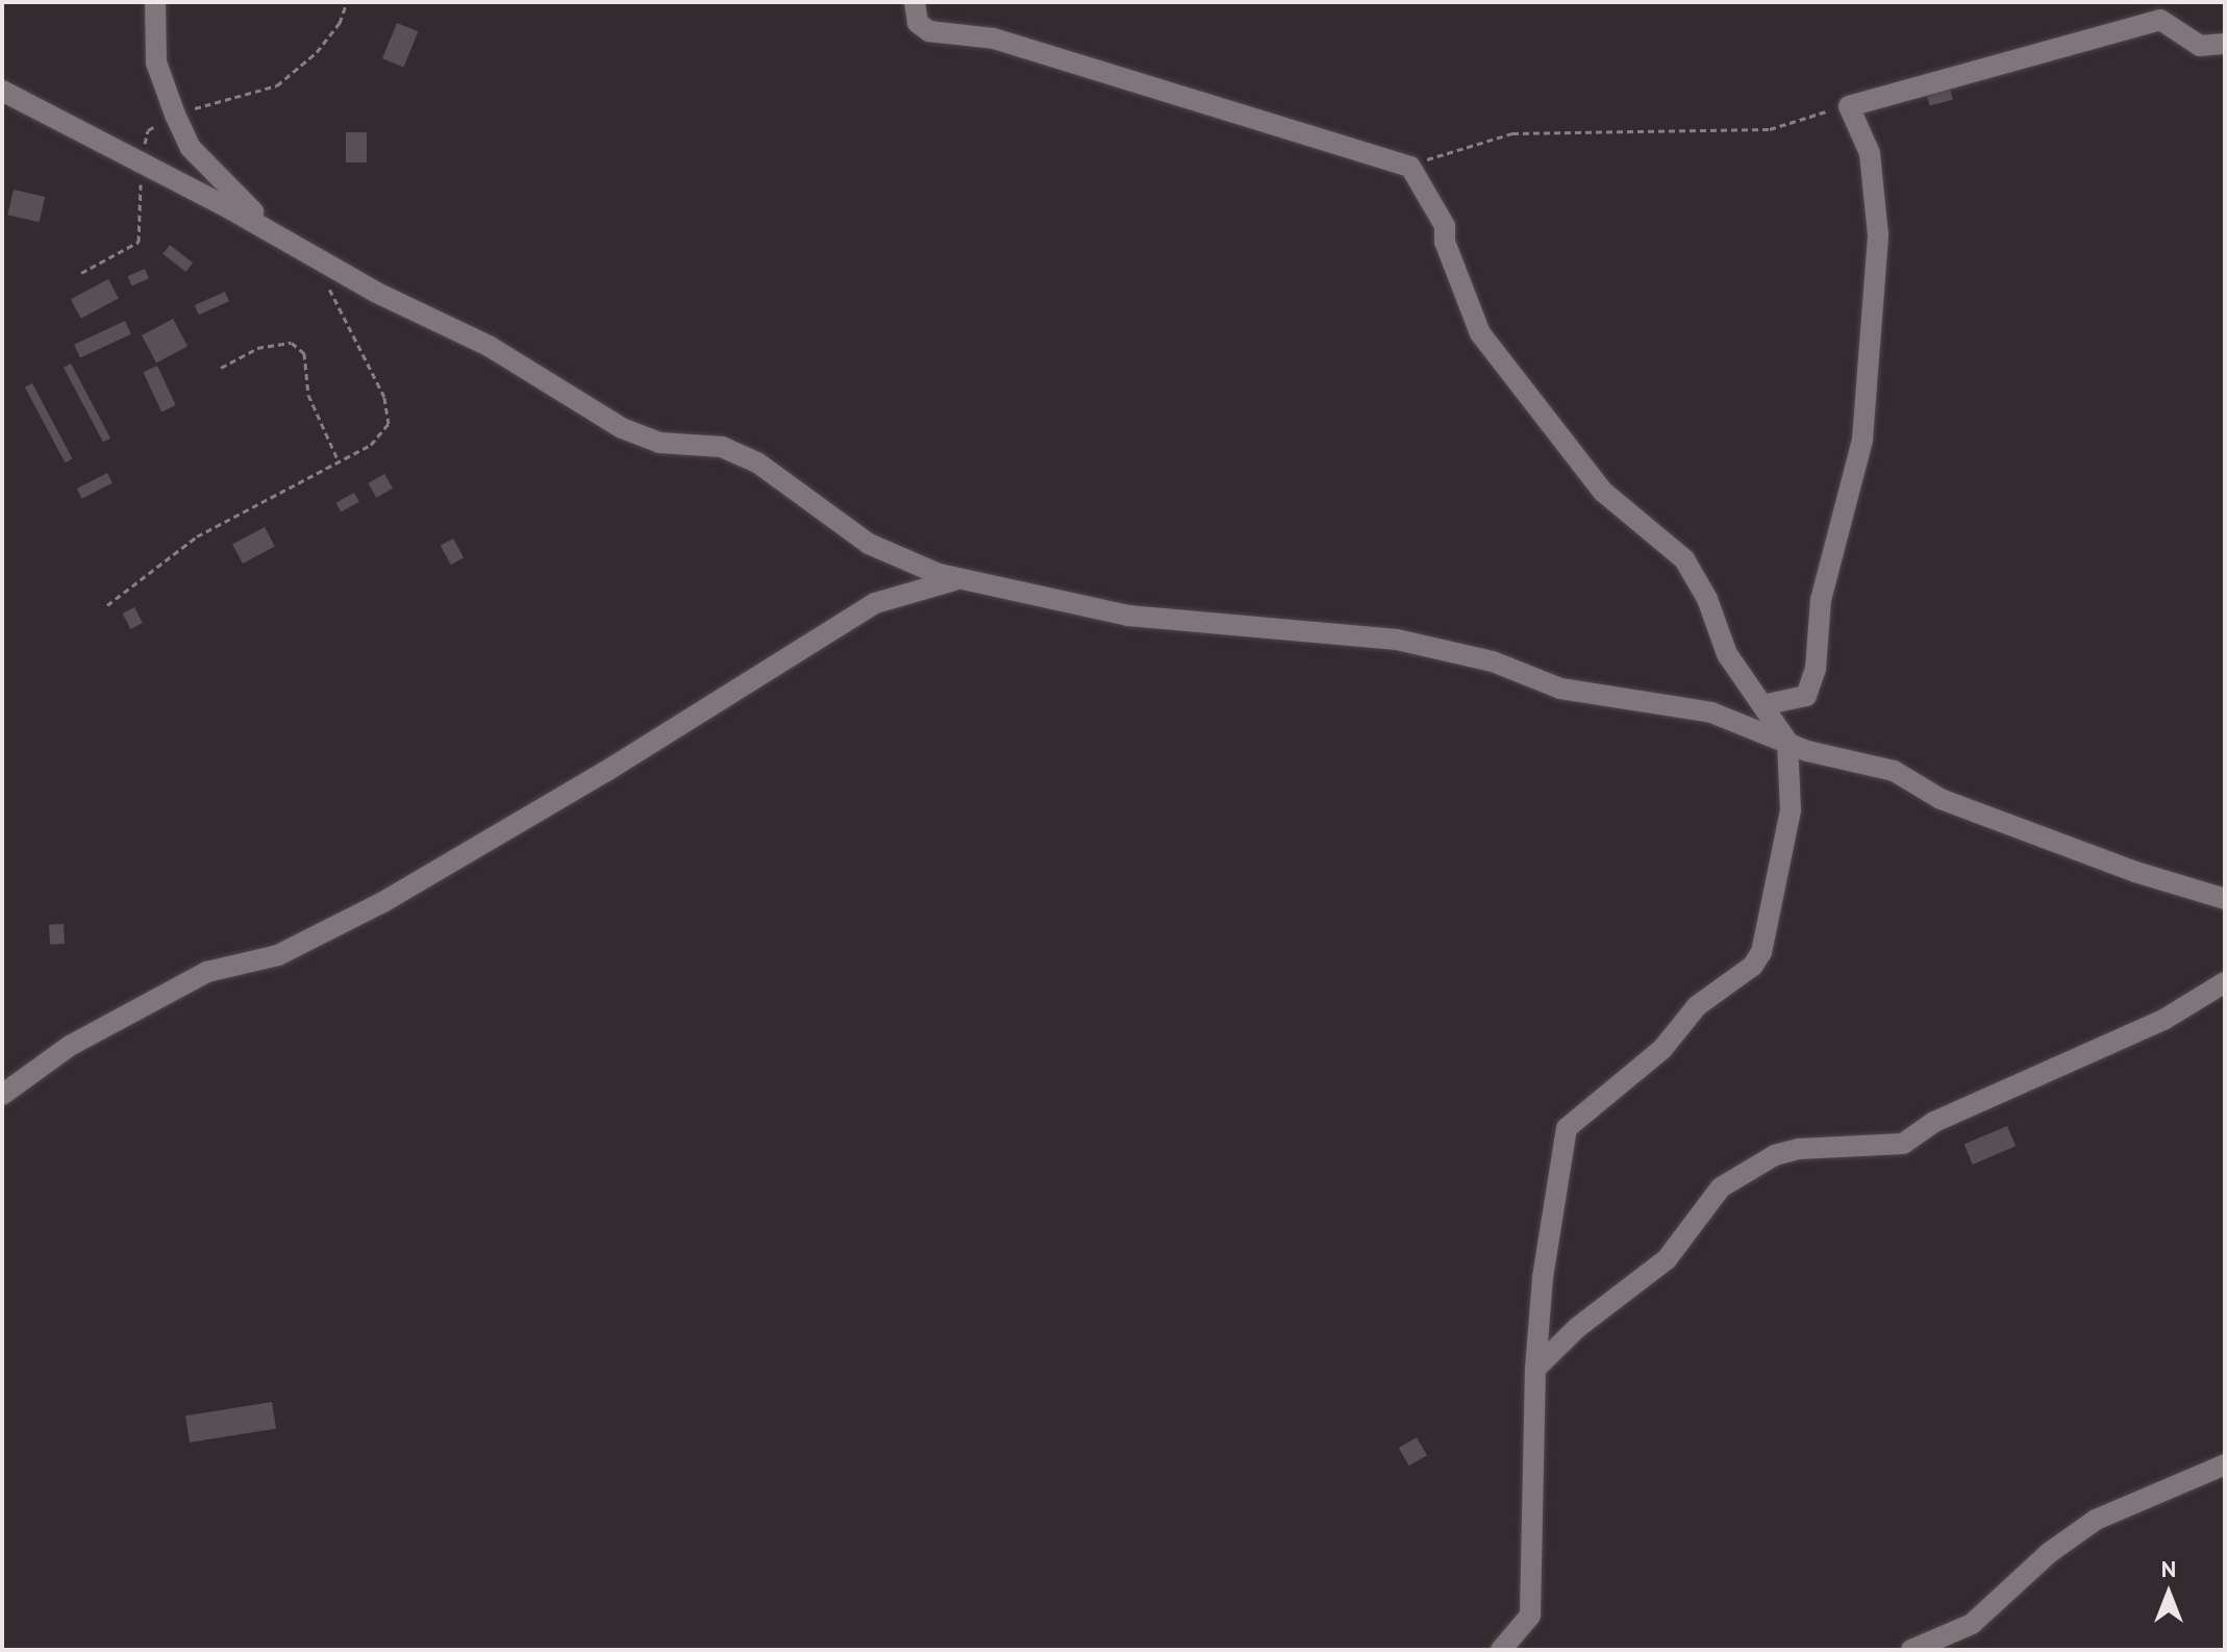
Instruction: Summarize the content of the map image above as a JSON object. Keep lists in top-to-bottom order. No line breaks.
{"north":"top"}
